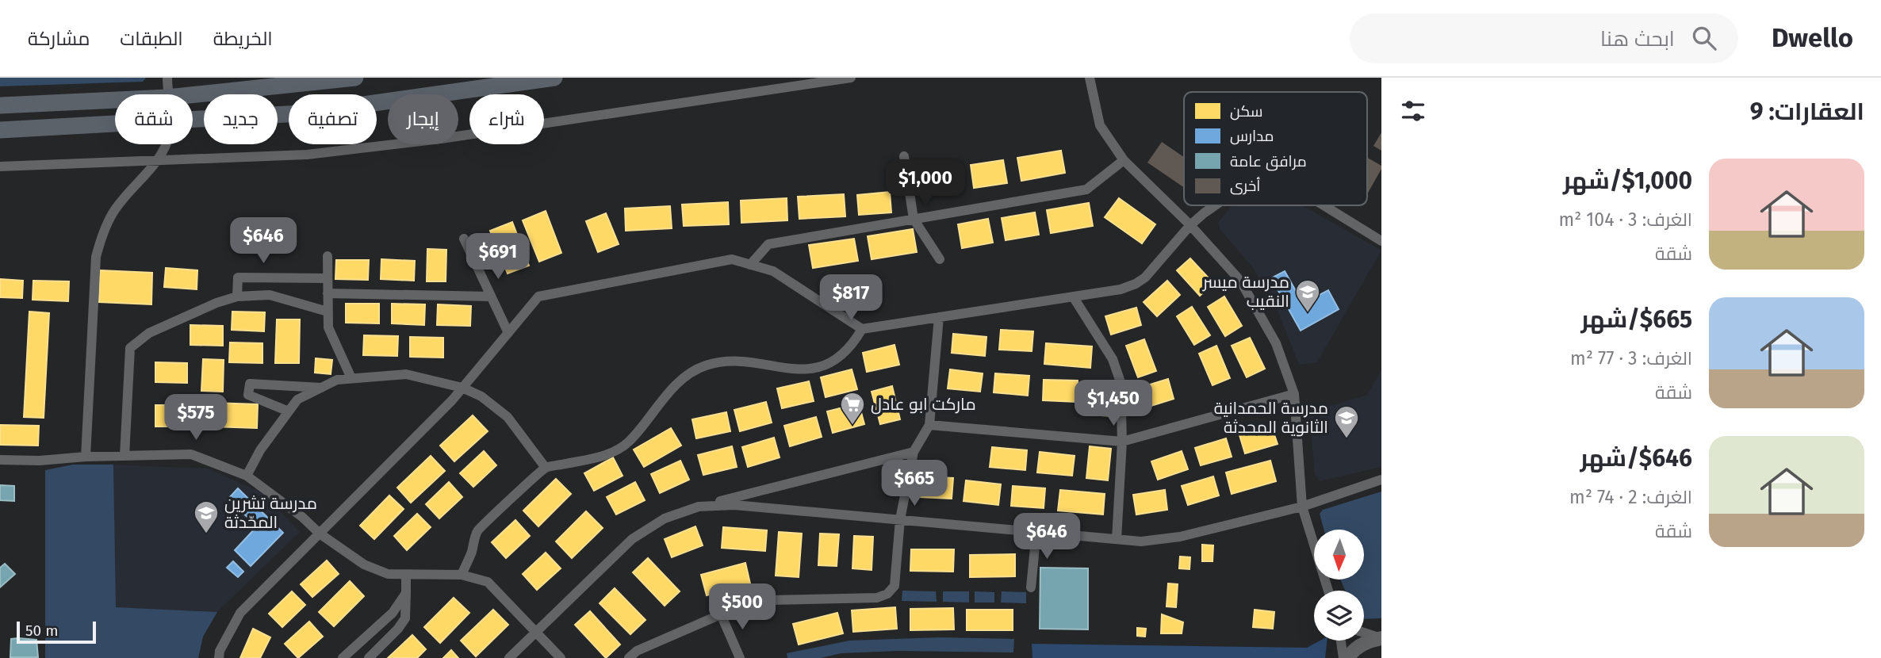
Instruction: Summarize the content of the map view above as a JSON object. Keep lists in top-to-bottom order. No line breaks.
{"places":{"school or university":["مدرسة ميسر النقيب","مدرسة الحمدانية الثانوية المحدثة","مدرسة تشرين المحّدثة"],"supermarket":["ماركت ابو عادل"]},"legend":["سكن","مدارس","مرافق عامة","أخرى"],"scale_bar":"50 m","north":"bottom","page":{"header":"Dwello","search":"ابحث هنا","nav":["الخريطة","الطبقات","مشاركة"],"heading":"العقارات: 9","chip":["شراء","إيجار","تصفية","جديد","شقة"],"list":[{"name":"$1,000/شهر","note":"الغرف: 3 · 104 m² · شقة"},{"name":"$665/شهر","note":"الغرف: 3 · 77 m² · شقة"},{"name":"$646/شهر","note":"الغرف: 2 · 74 m² · شقة"}],"price":["$1,000","$646","$691","$817","$1,450","$575","$665","$646","$500"],"scale":"50 m"}}
